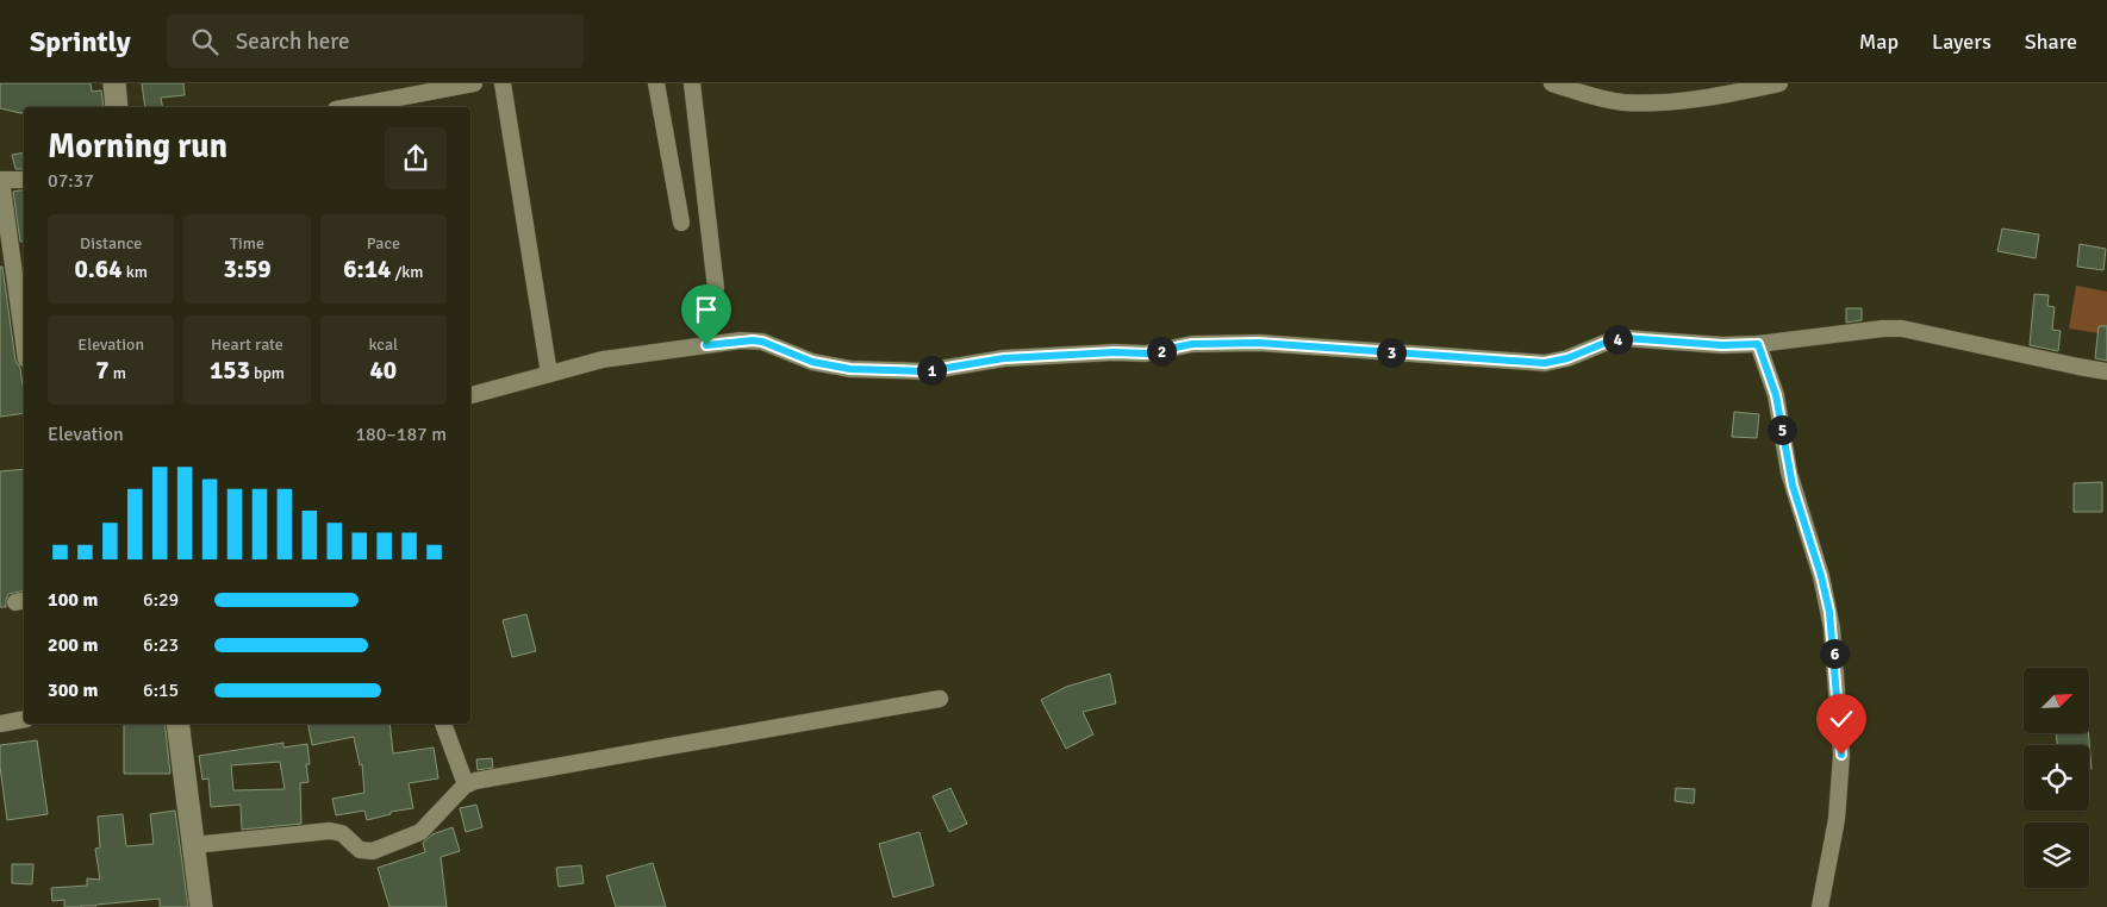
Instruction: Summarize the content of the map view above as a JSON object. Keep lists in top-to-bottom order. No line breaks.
{"north":"top right","page":{"header":"Sprintly","search":"Search here","nav":["Map","Layers","Share"],"heading":["Morning run","07:37"],"stats":[["Distance","0.64 km"],["Time","3:59"],["Pace","6:14 /km"],["Elevation","7 m"],["Heart rate","153 bpm"],["kcal","40"]],"pins":["4","2","3","1","5","6"],"chart":["Elevation","180–187 m"],"list":[{"name":"100 m","note":"6:29"},{"name":"200 m","note":"6:23"},{"name":"300 m","note":"6:15"}]}}
